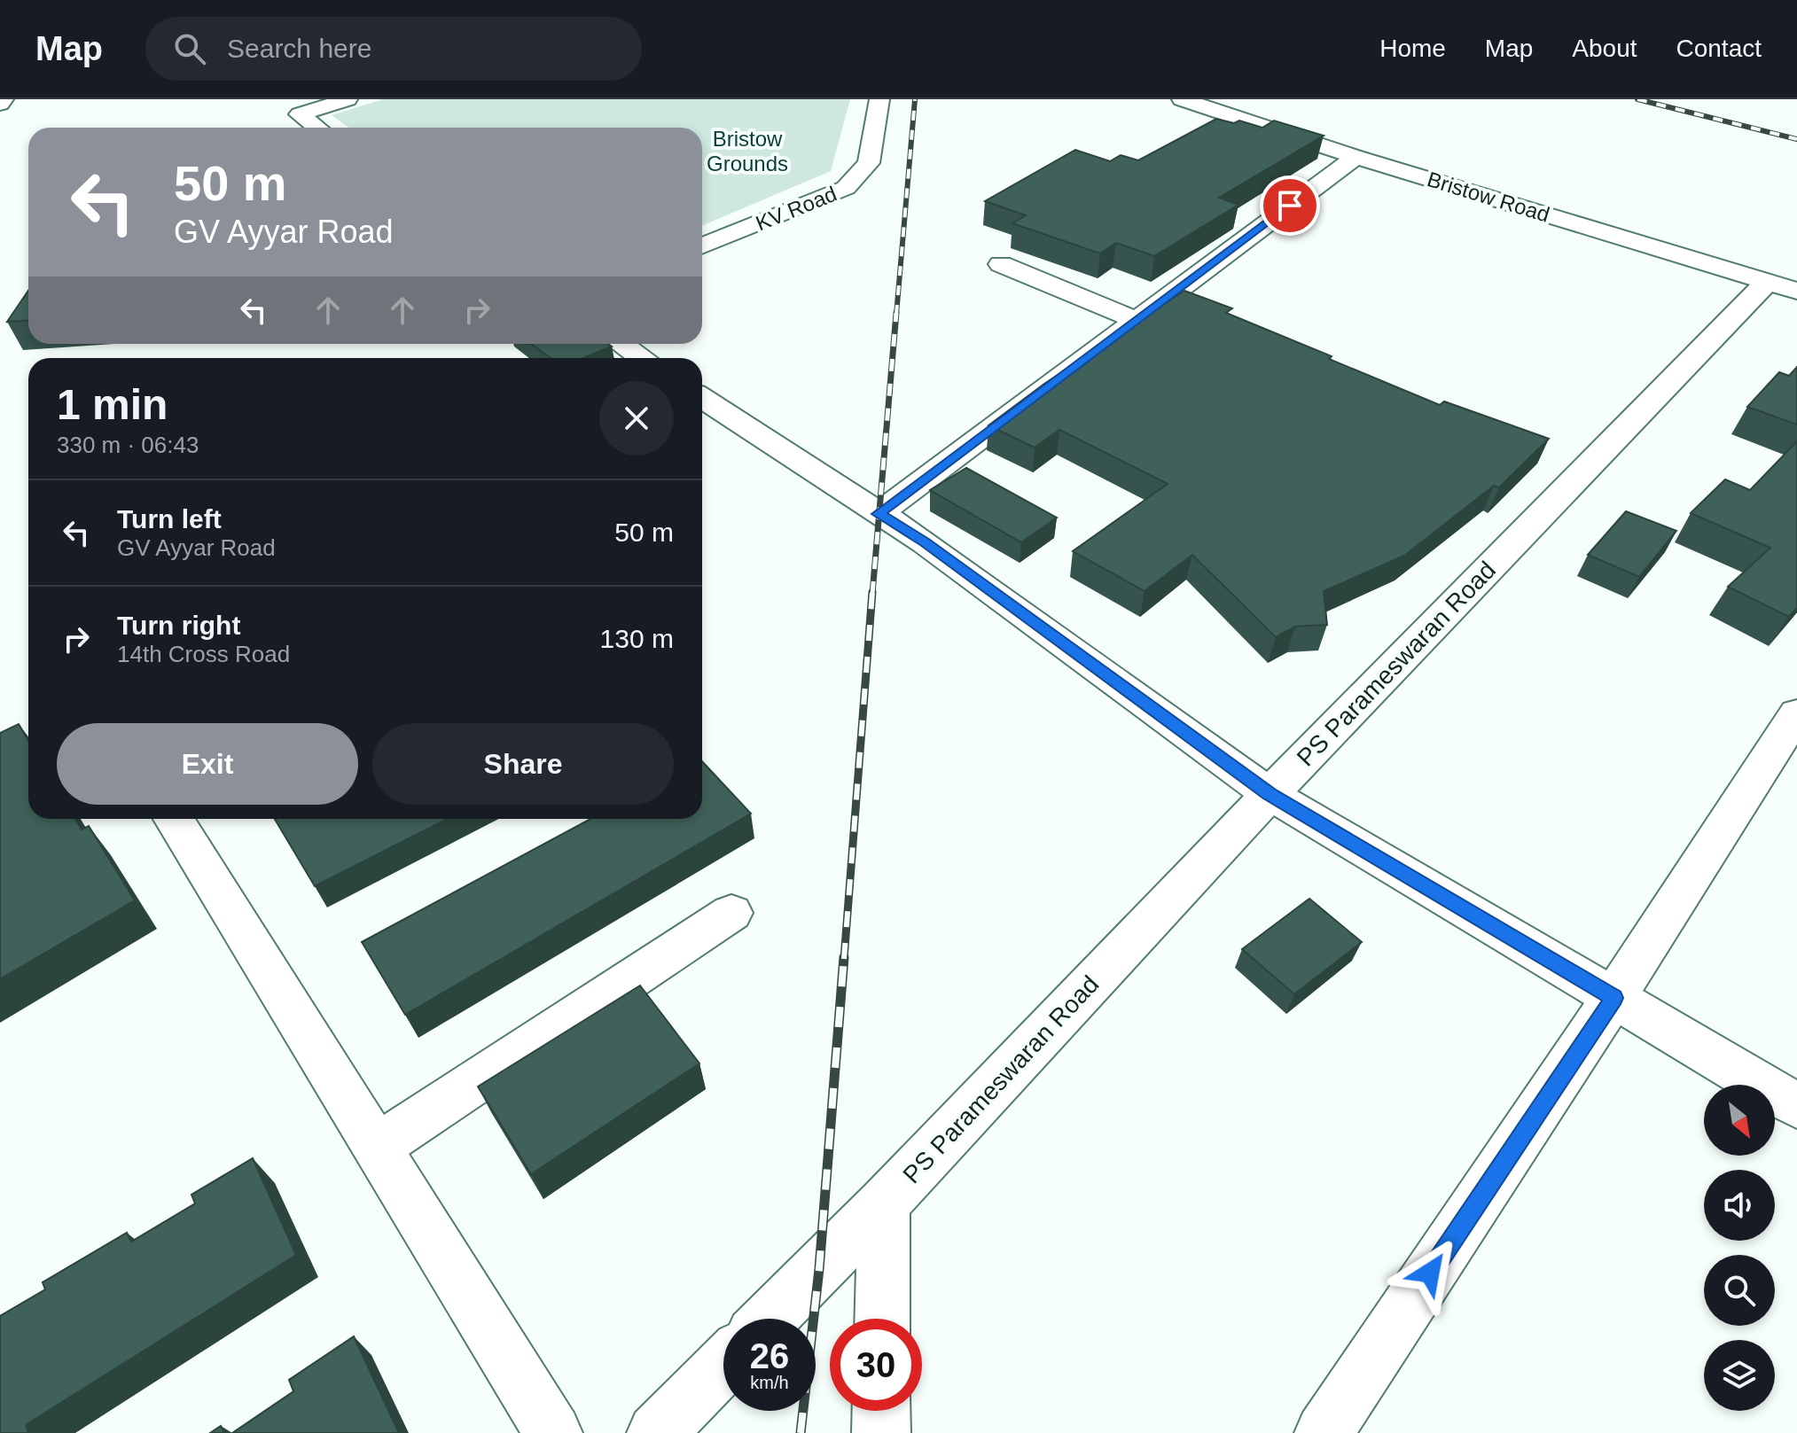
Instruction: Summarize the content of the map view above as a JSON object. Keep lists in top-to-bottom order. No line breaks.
{"streets":{"street":["Bristow Road","KV Road","PS Parameswaran Road"]},"crossings":[["Bristow Road","PS Parameswaran Road"]],"parks":["Bristow Grounds"],"north":"bottom right","page":{"header":"Map","search":"Search here","nav":["Home","Map","About","Contact"],"turn":["50 m","GV Ayyar Road"],"heading":["1 min","330 m · 06:43"],"list":[{"name":"Turn left","note":"GV Ayyar Road","value":"50 m"},{"name":"Turn right","note":"14th Cross Road","value":"130 m"}],"buttons":["Exit","Share"],"speed":"26 km/h","limit":"30"}}
